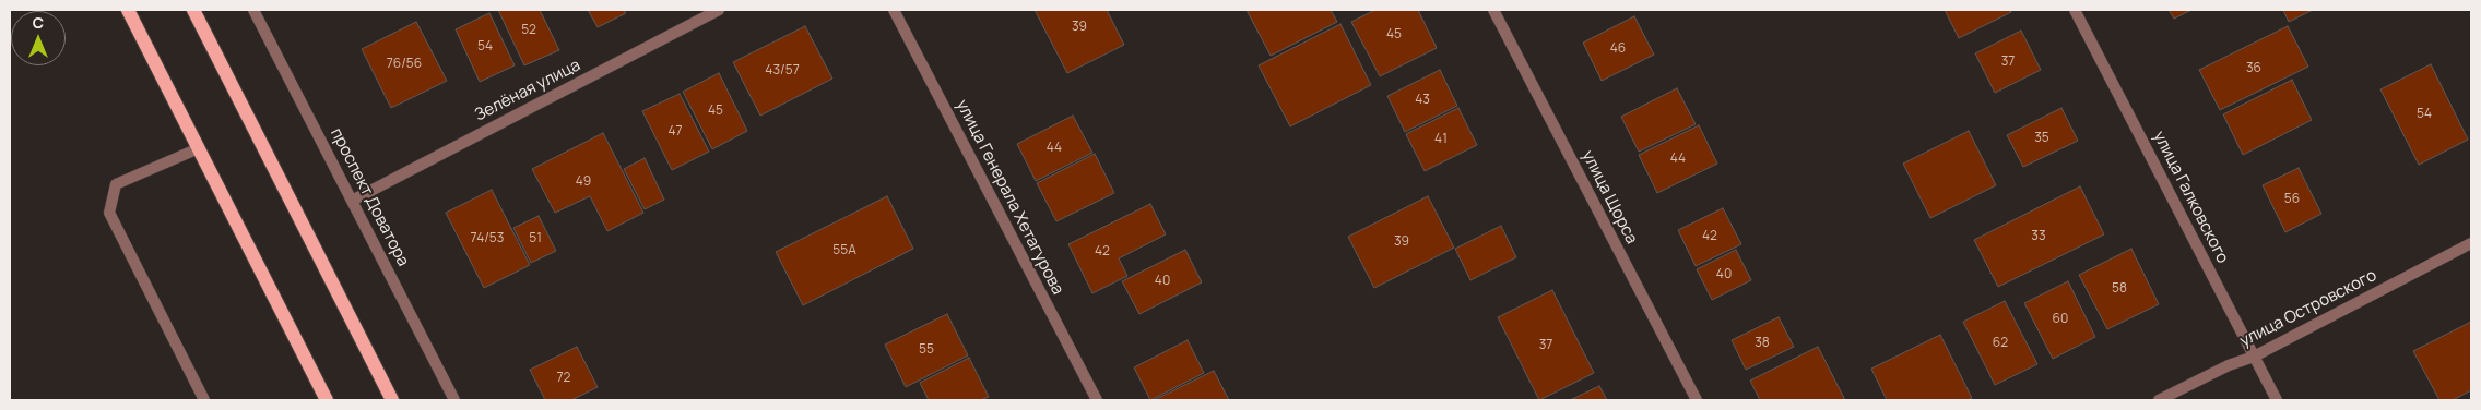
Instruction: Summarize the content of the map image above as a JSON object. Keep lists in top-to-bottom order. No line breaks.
{"streets":{"street":["Зелёная улица","проспект Доватора","улица Генерала Хетагурова","улица Щорса","улица Галковского","улица Островского"]},"crossings":[["Зелёная улица","проспект Доватора"],["улица Галковского","улица Островского"]],"house_numbers":["39","52","45","54","46","37","76/56","36","43/57","43","45","54","47","35","41","44","44","49","56","42","33","74/53","51","39","55А","42","40","40","58","60","38","62","37","55","72"],"north":"top"}
